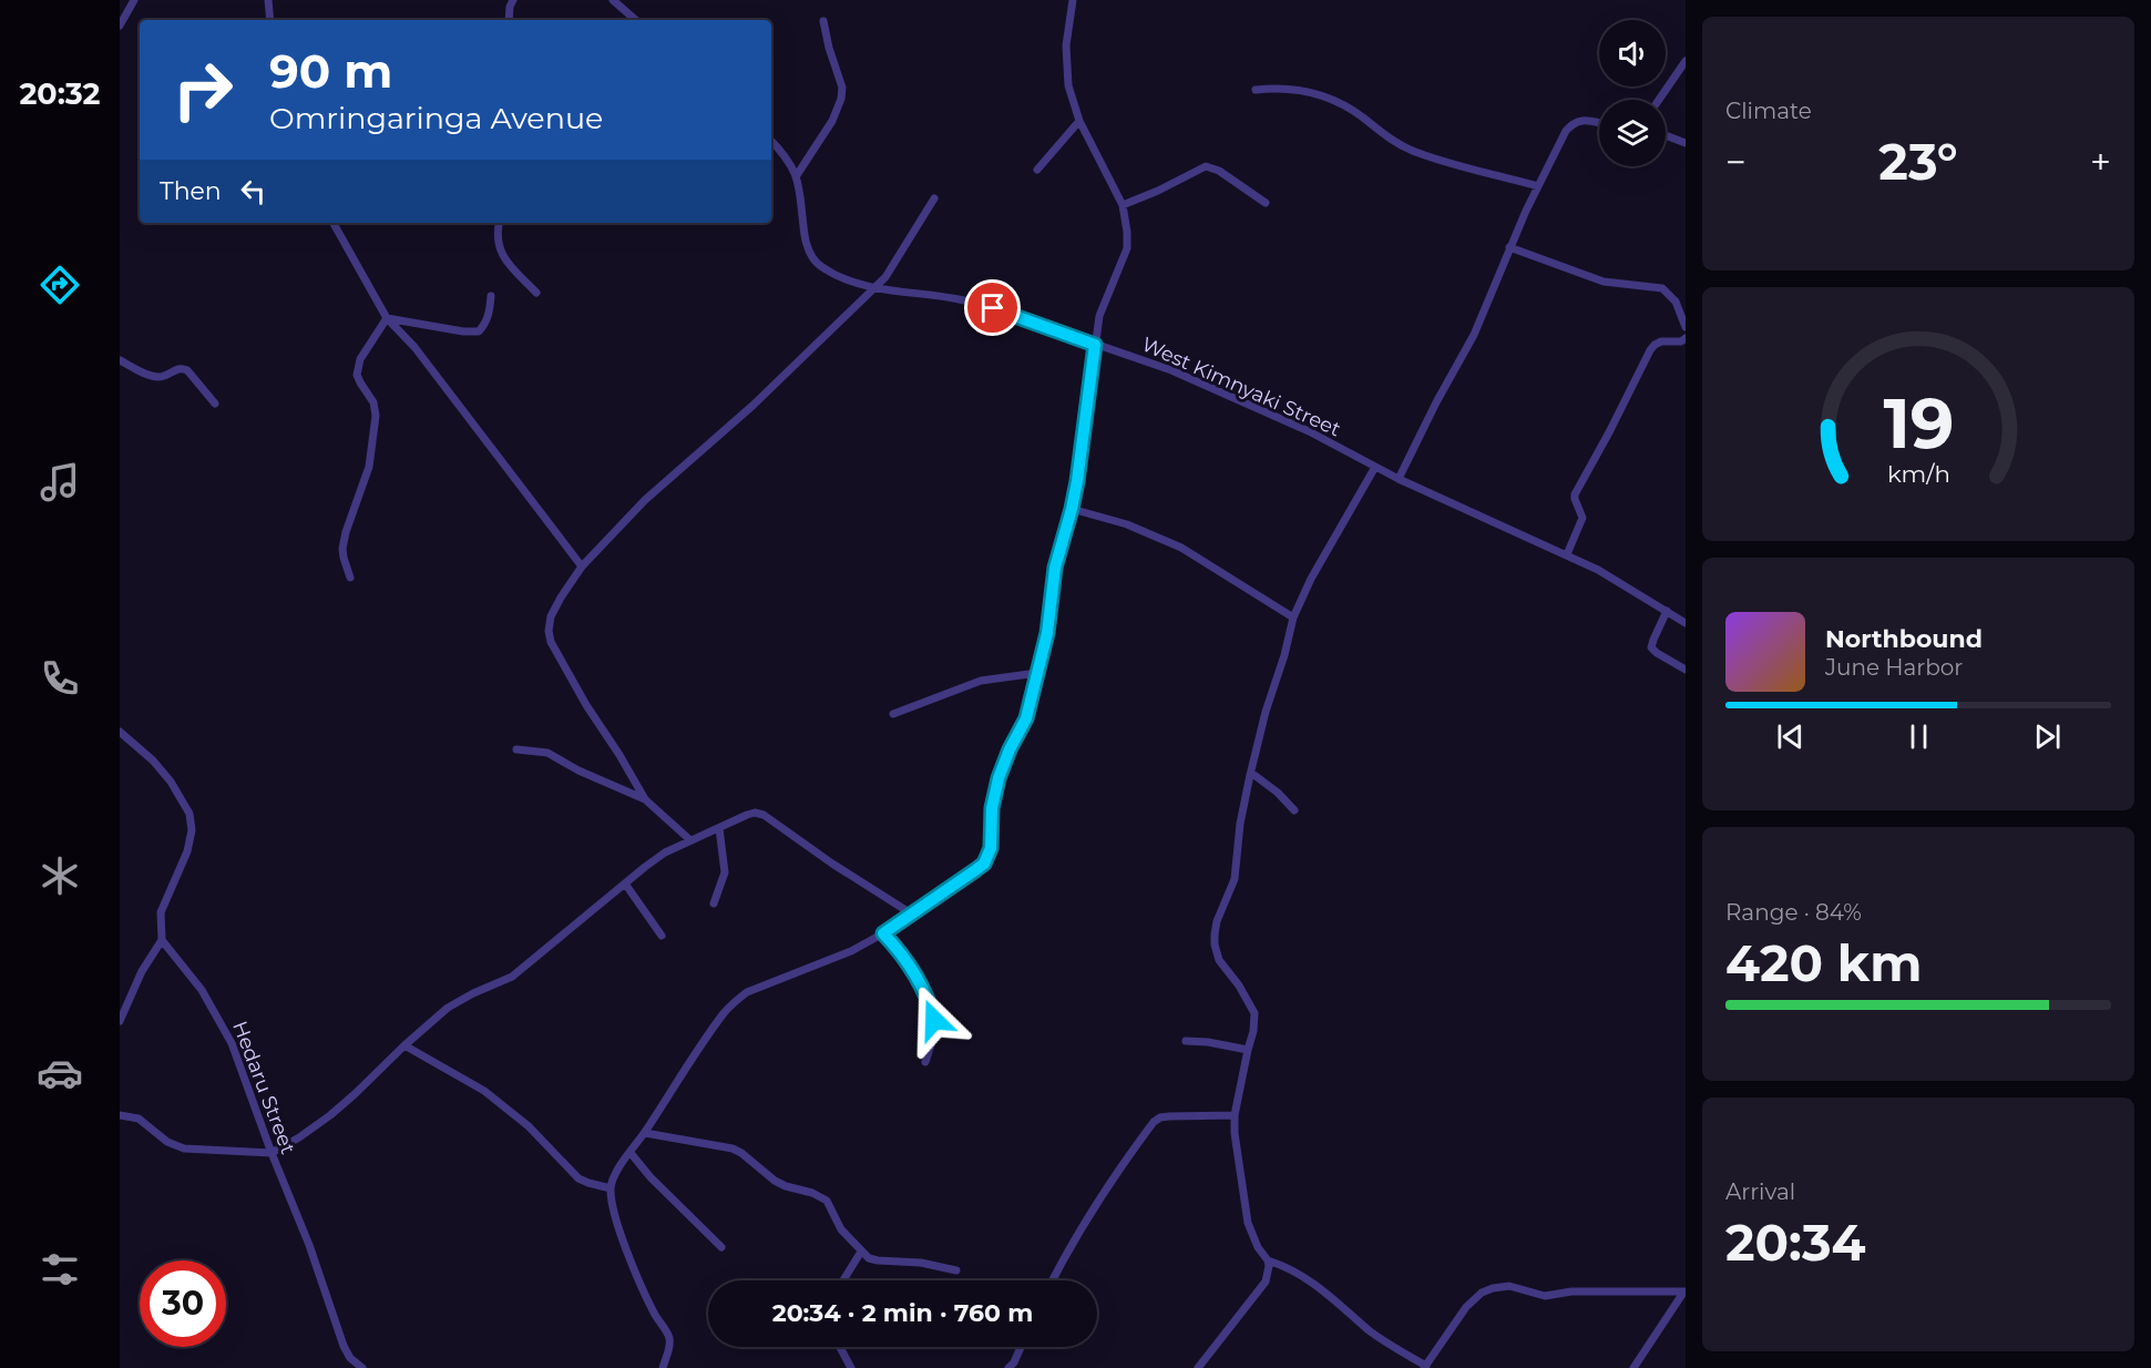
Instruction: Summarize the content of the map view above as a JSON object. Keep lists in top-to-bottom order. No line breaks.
{"streets":{"street":["West Kimnyaki Street","Hedaru Street"]},"page":{"tabs":"20:32","tile":["Climate",["Range · 84%","420 km"],["Arrival","20:34"]],"turn":["90 m","Omringaringa Avenue"],"heat":["−","23°","+"],"then":"Then","song":["Northbound","June Harbor"],"limit":"30","trip":"20:34 · 2 min · 760 m","gauge":["19","km/h"]}}
